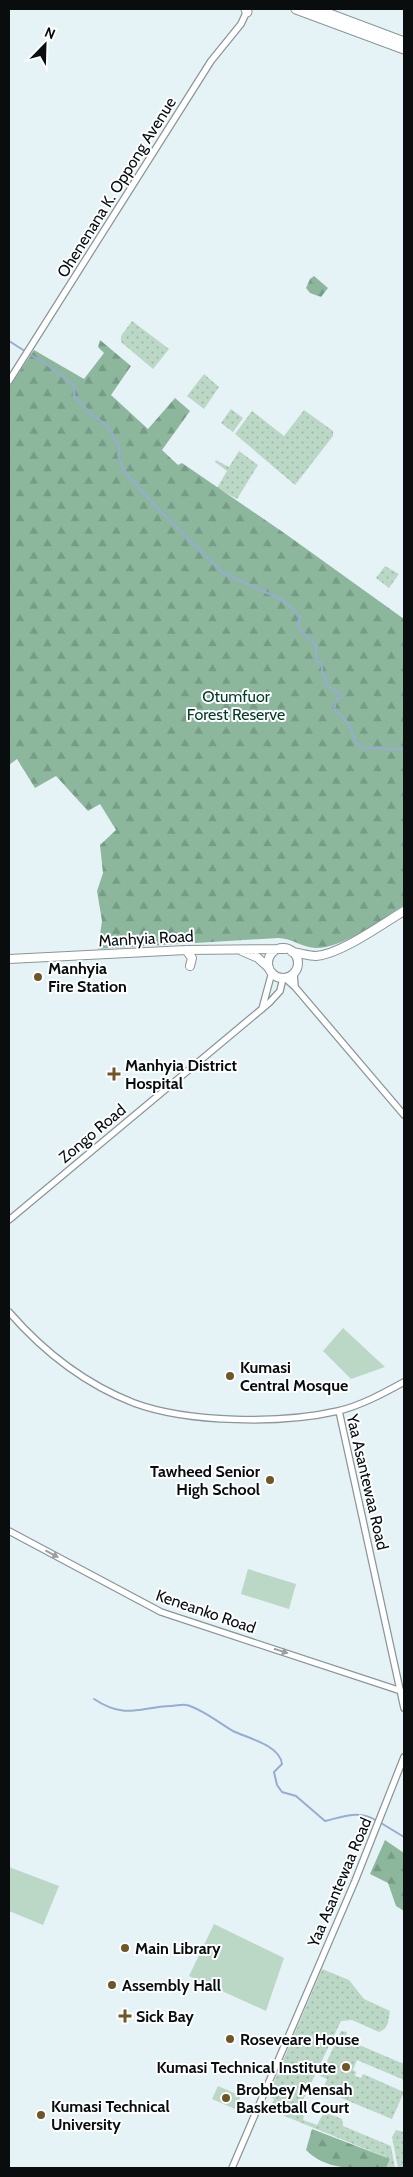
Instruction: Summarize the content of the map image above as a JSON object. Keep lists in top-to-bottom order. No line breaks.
{"streets":{"main road":["Manhyia Road"],"street":["Ohenenana K. Oppong Avenue","Zongo Road","Yaa Asantewaa Road","Keneanko Road"]},"crossings":[["Manhyia Road","Zongo Road"],["Yaa Asantewaa Road","Keneanko Road"]],"one_way":["Keneanko Road"],"parks":["Otumfuor Forest Reserve"],"places":{"other":["Manhyia Fire Station","Kumasi Central Mosque","Tawheed Senior High School","Main Library","Assembly Hall","Roseveare House","Kumasi Technical Institute","Brobbey Mensah Basketball Court","Kumasi Technical University"],"health":["Manhyia District Hospital","Sick Bay"]},"north":"top right"}
